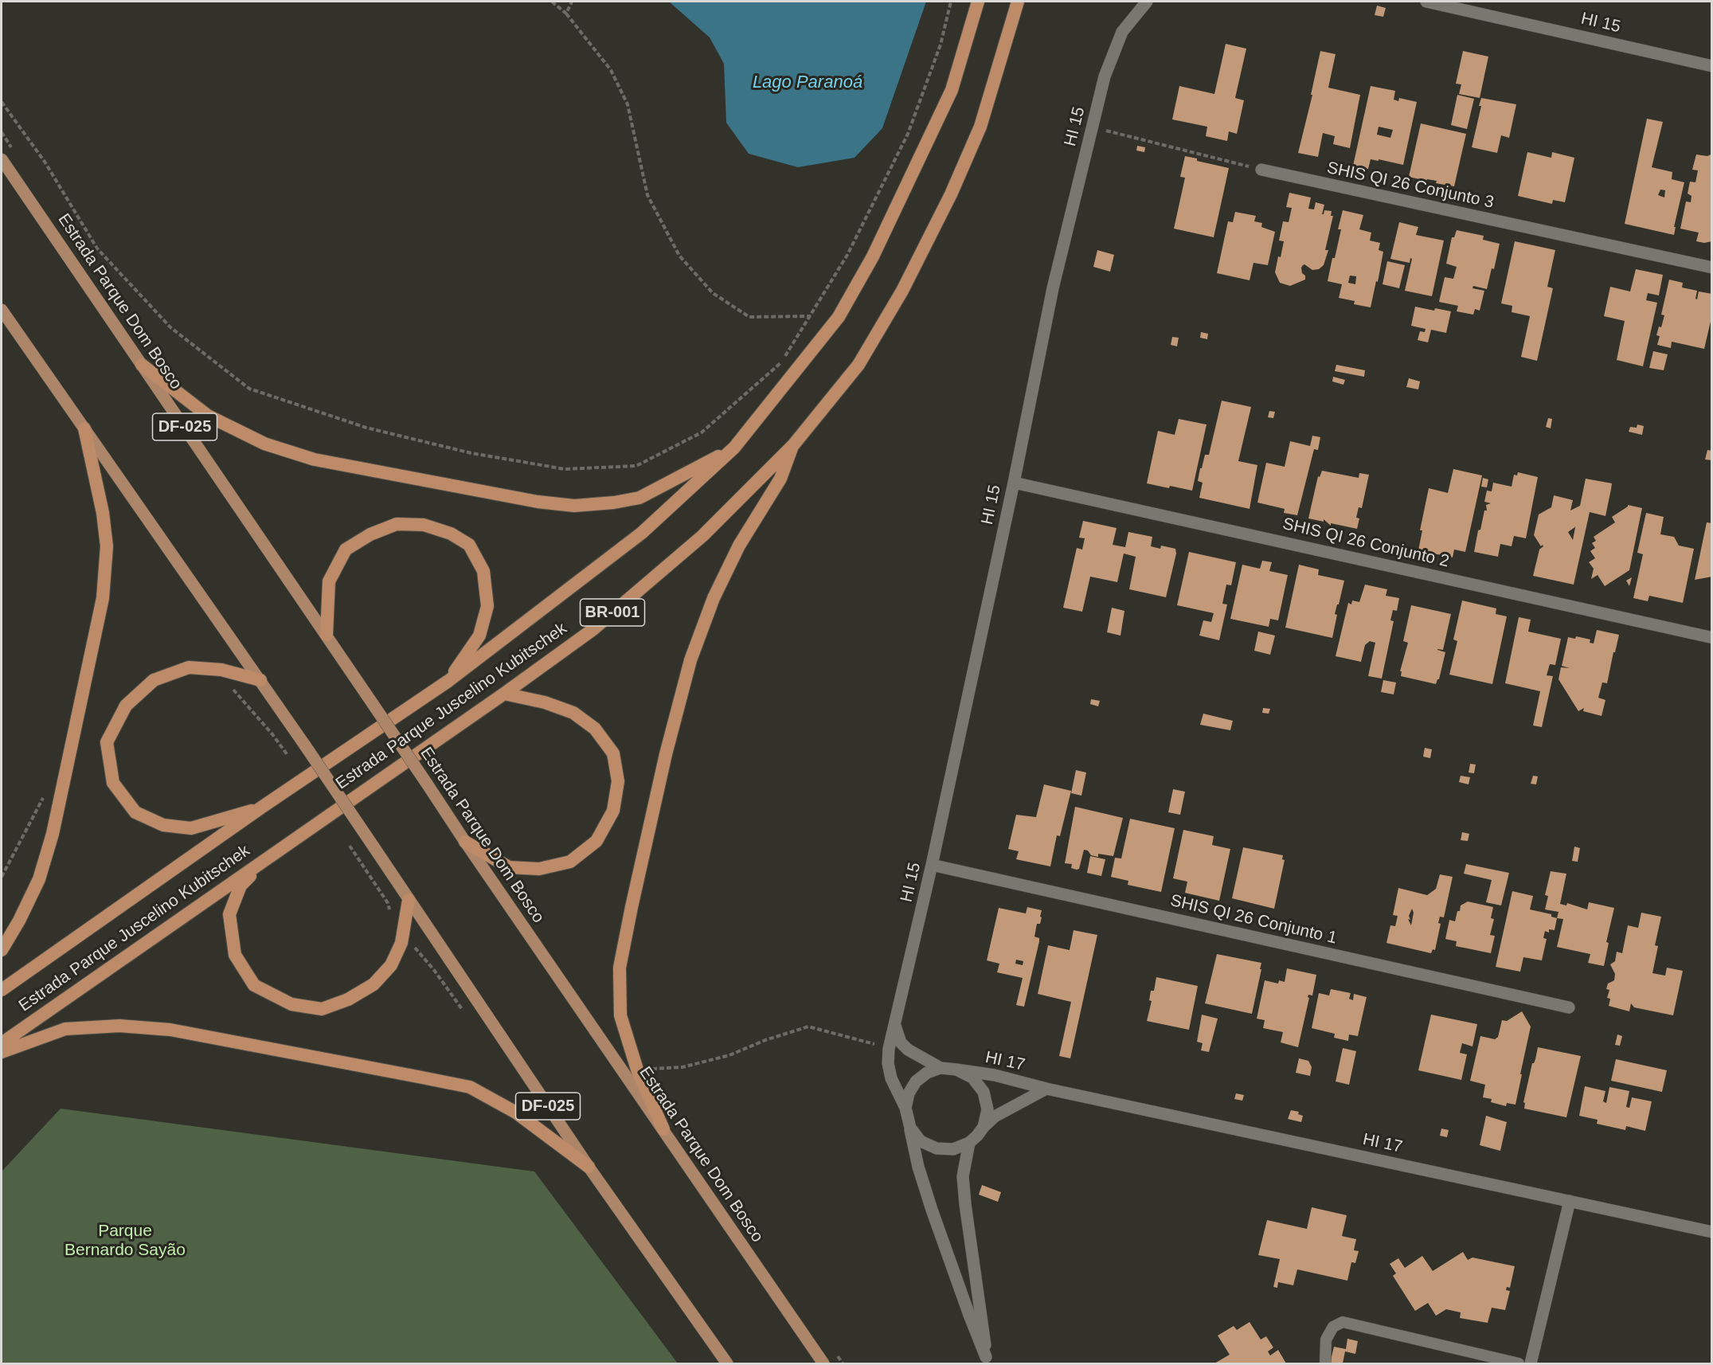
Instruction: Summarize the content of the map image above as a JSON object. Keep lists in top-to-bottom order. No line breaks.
{"streets":{"highway":["BR-001","Estrada Parque Juscelino Kubitschek"],"main road":["Estrada Parque Dom Bosco","DF-025"],"street":["HI 15","SHIS QI 26 Conjunto 3","SHIS QI 26 Conjunto 2","SHIS QI 26 Conjunto 1","HI 17"]},"crossings":[["HI 15","SHIS QI 26 Conjunto 2"],["HI 15","SHIS QI 26 Conjunto 1"],["HI 15","HI 17"]],"water":["Lago Paranoá"],"parks":["Parque Bernardo Sayão"]}
